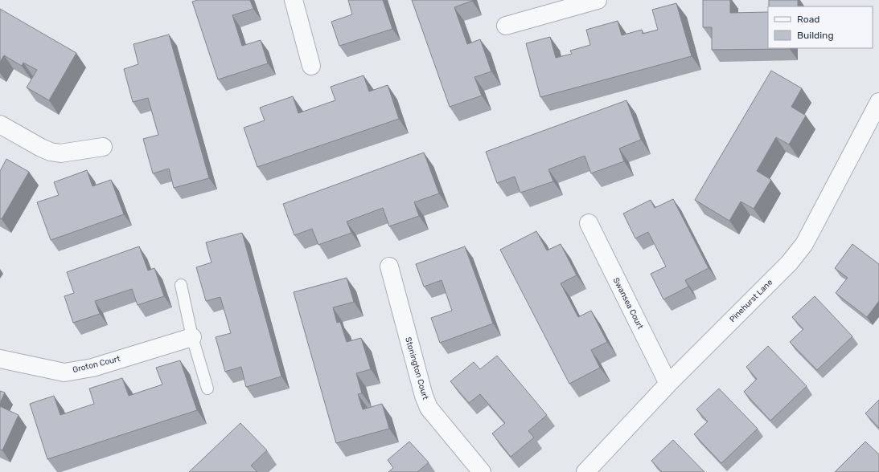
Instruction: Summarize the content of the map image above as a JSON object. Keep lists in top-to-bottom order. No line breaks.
{"streets":{"street":["Pinehurst Lane","Swansea Court","Groton Court","Stonington Court"]},"crossings":[["Pinehurst Lane","Swansea Court"]],"legend":["Road","Building"]}
